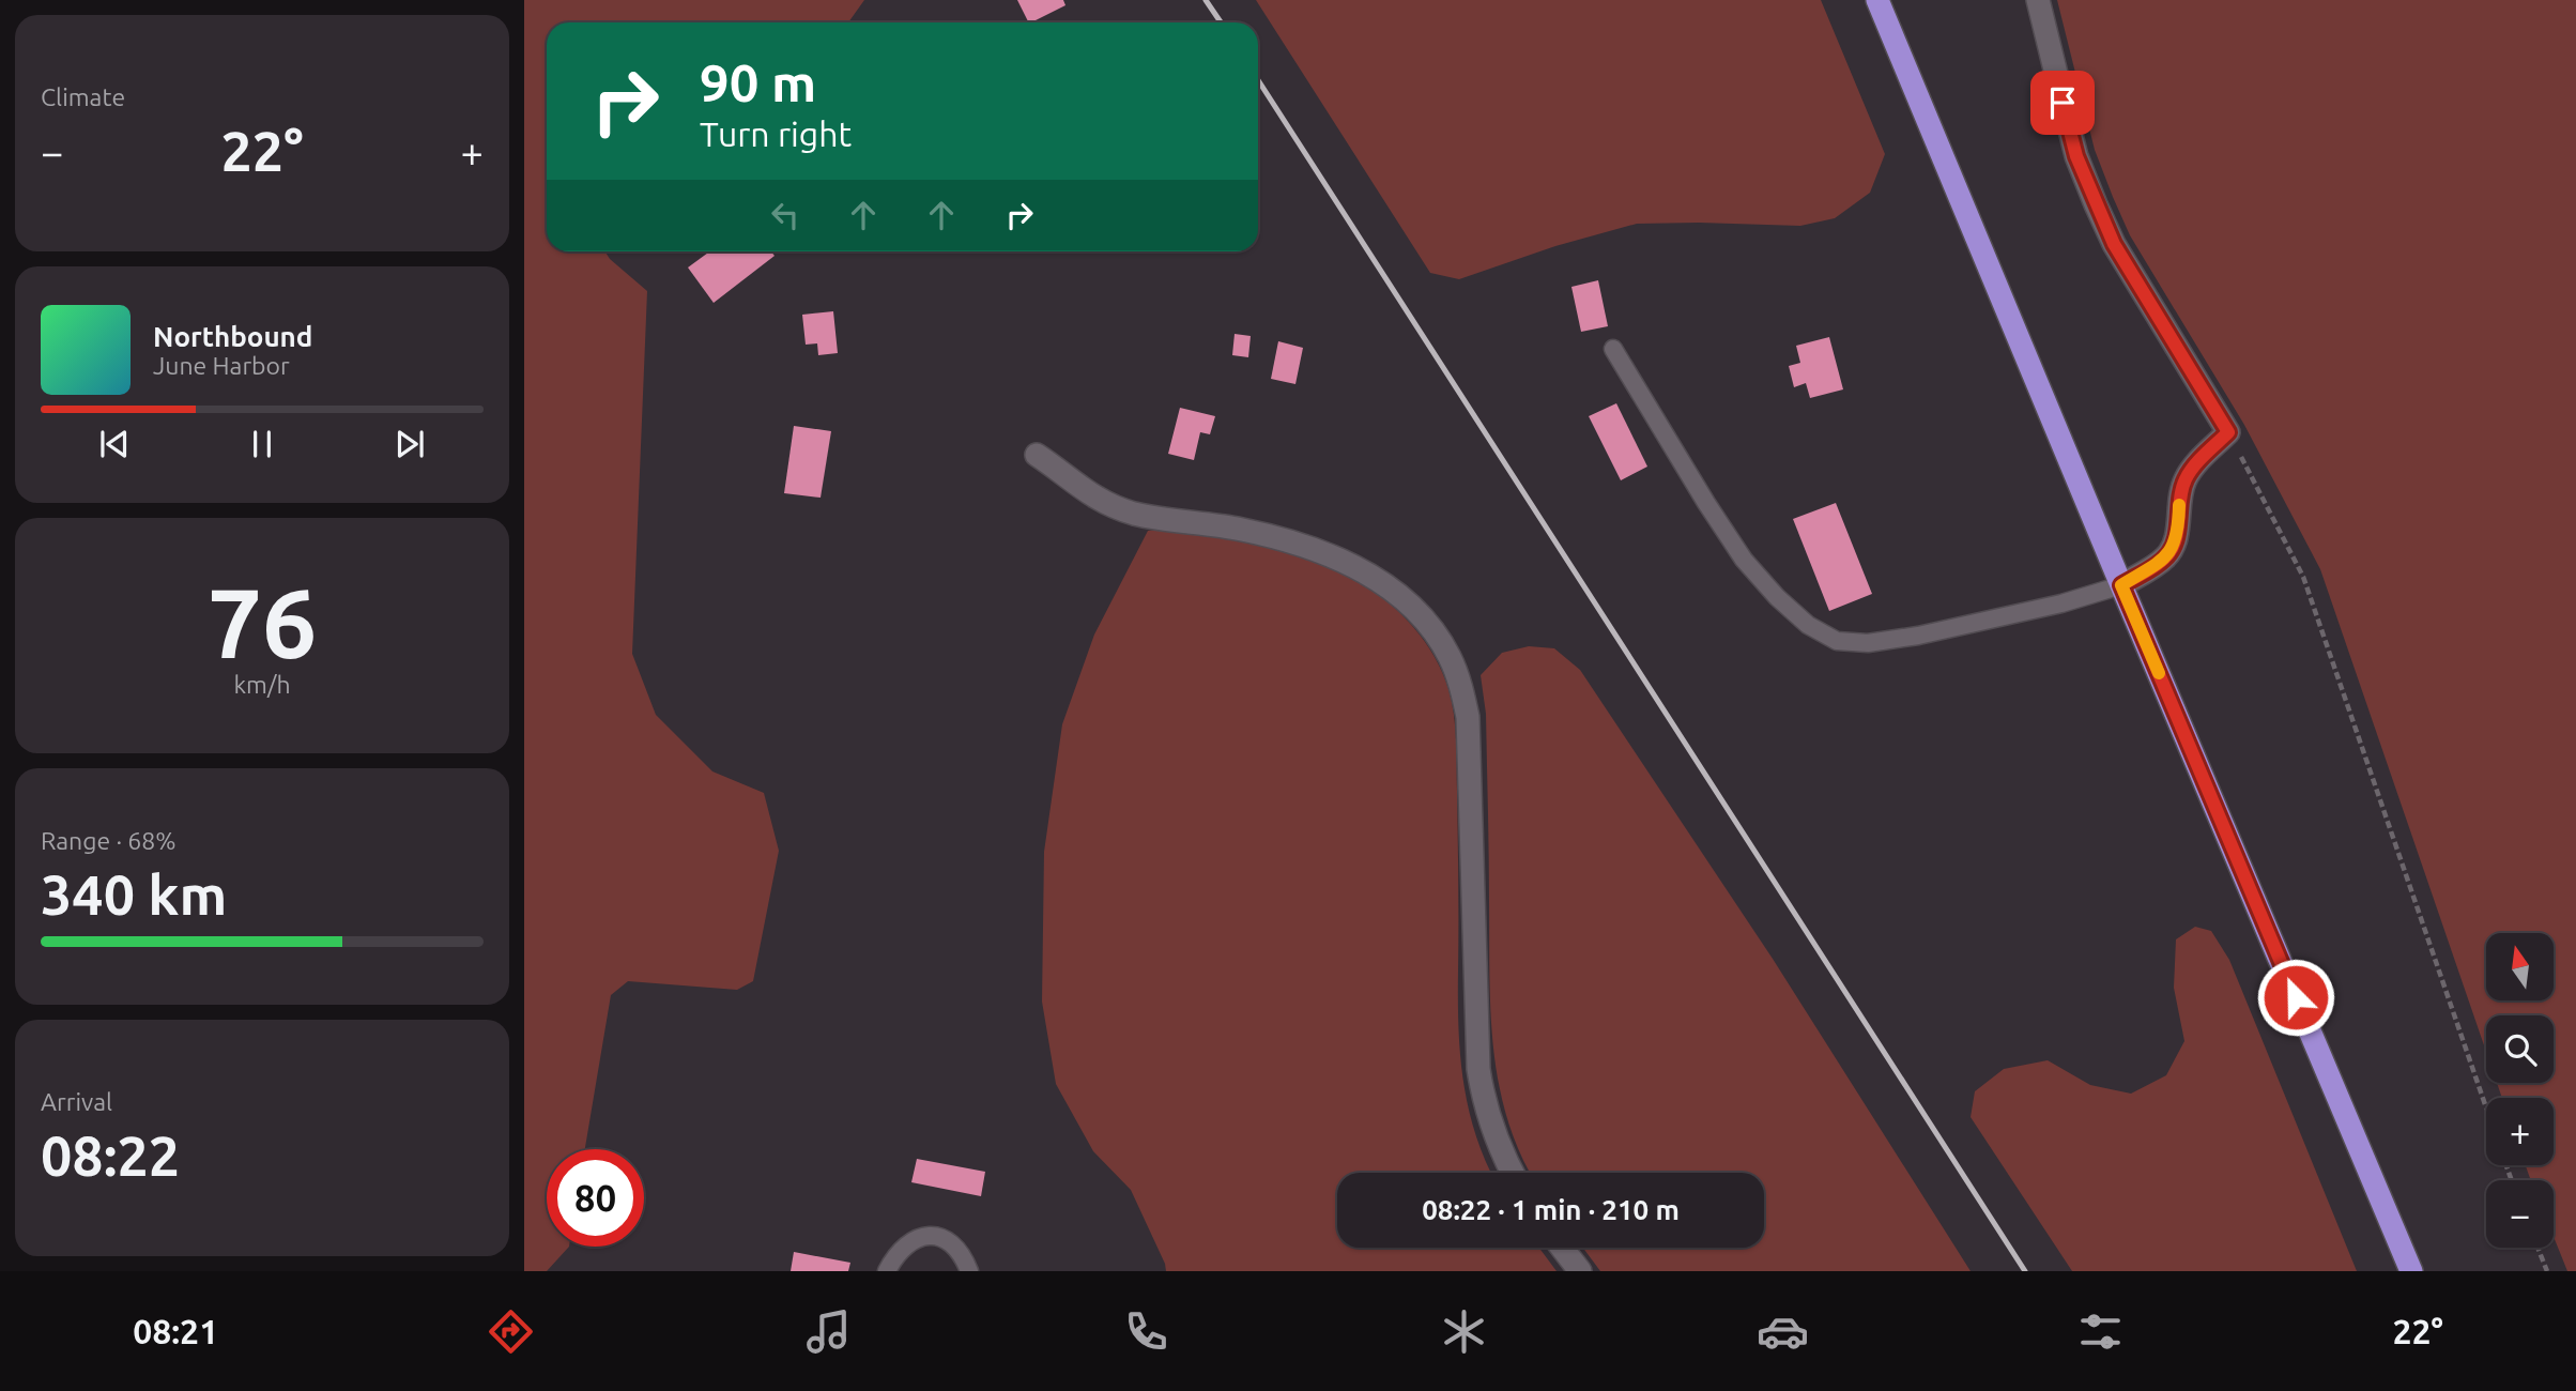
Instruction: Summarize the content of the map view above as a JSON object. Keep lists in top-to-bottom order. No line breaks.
{"north":"top","page":{"tile":["Climate",["76","km/h"],["Range · 68%","340 km"],["Arrival","08:22"]],"turn":["90 m","Turn right"],"heat":["−","22°","+"],"song":["Northbound","June Harbor"],"map_buttons":["+","−"],"limit":"80","trip":"08:22 · 1 min · 210 m","tabs":["08:21","22°"]}}
